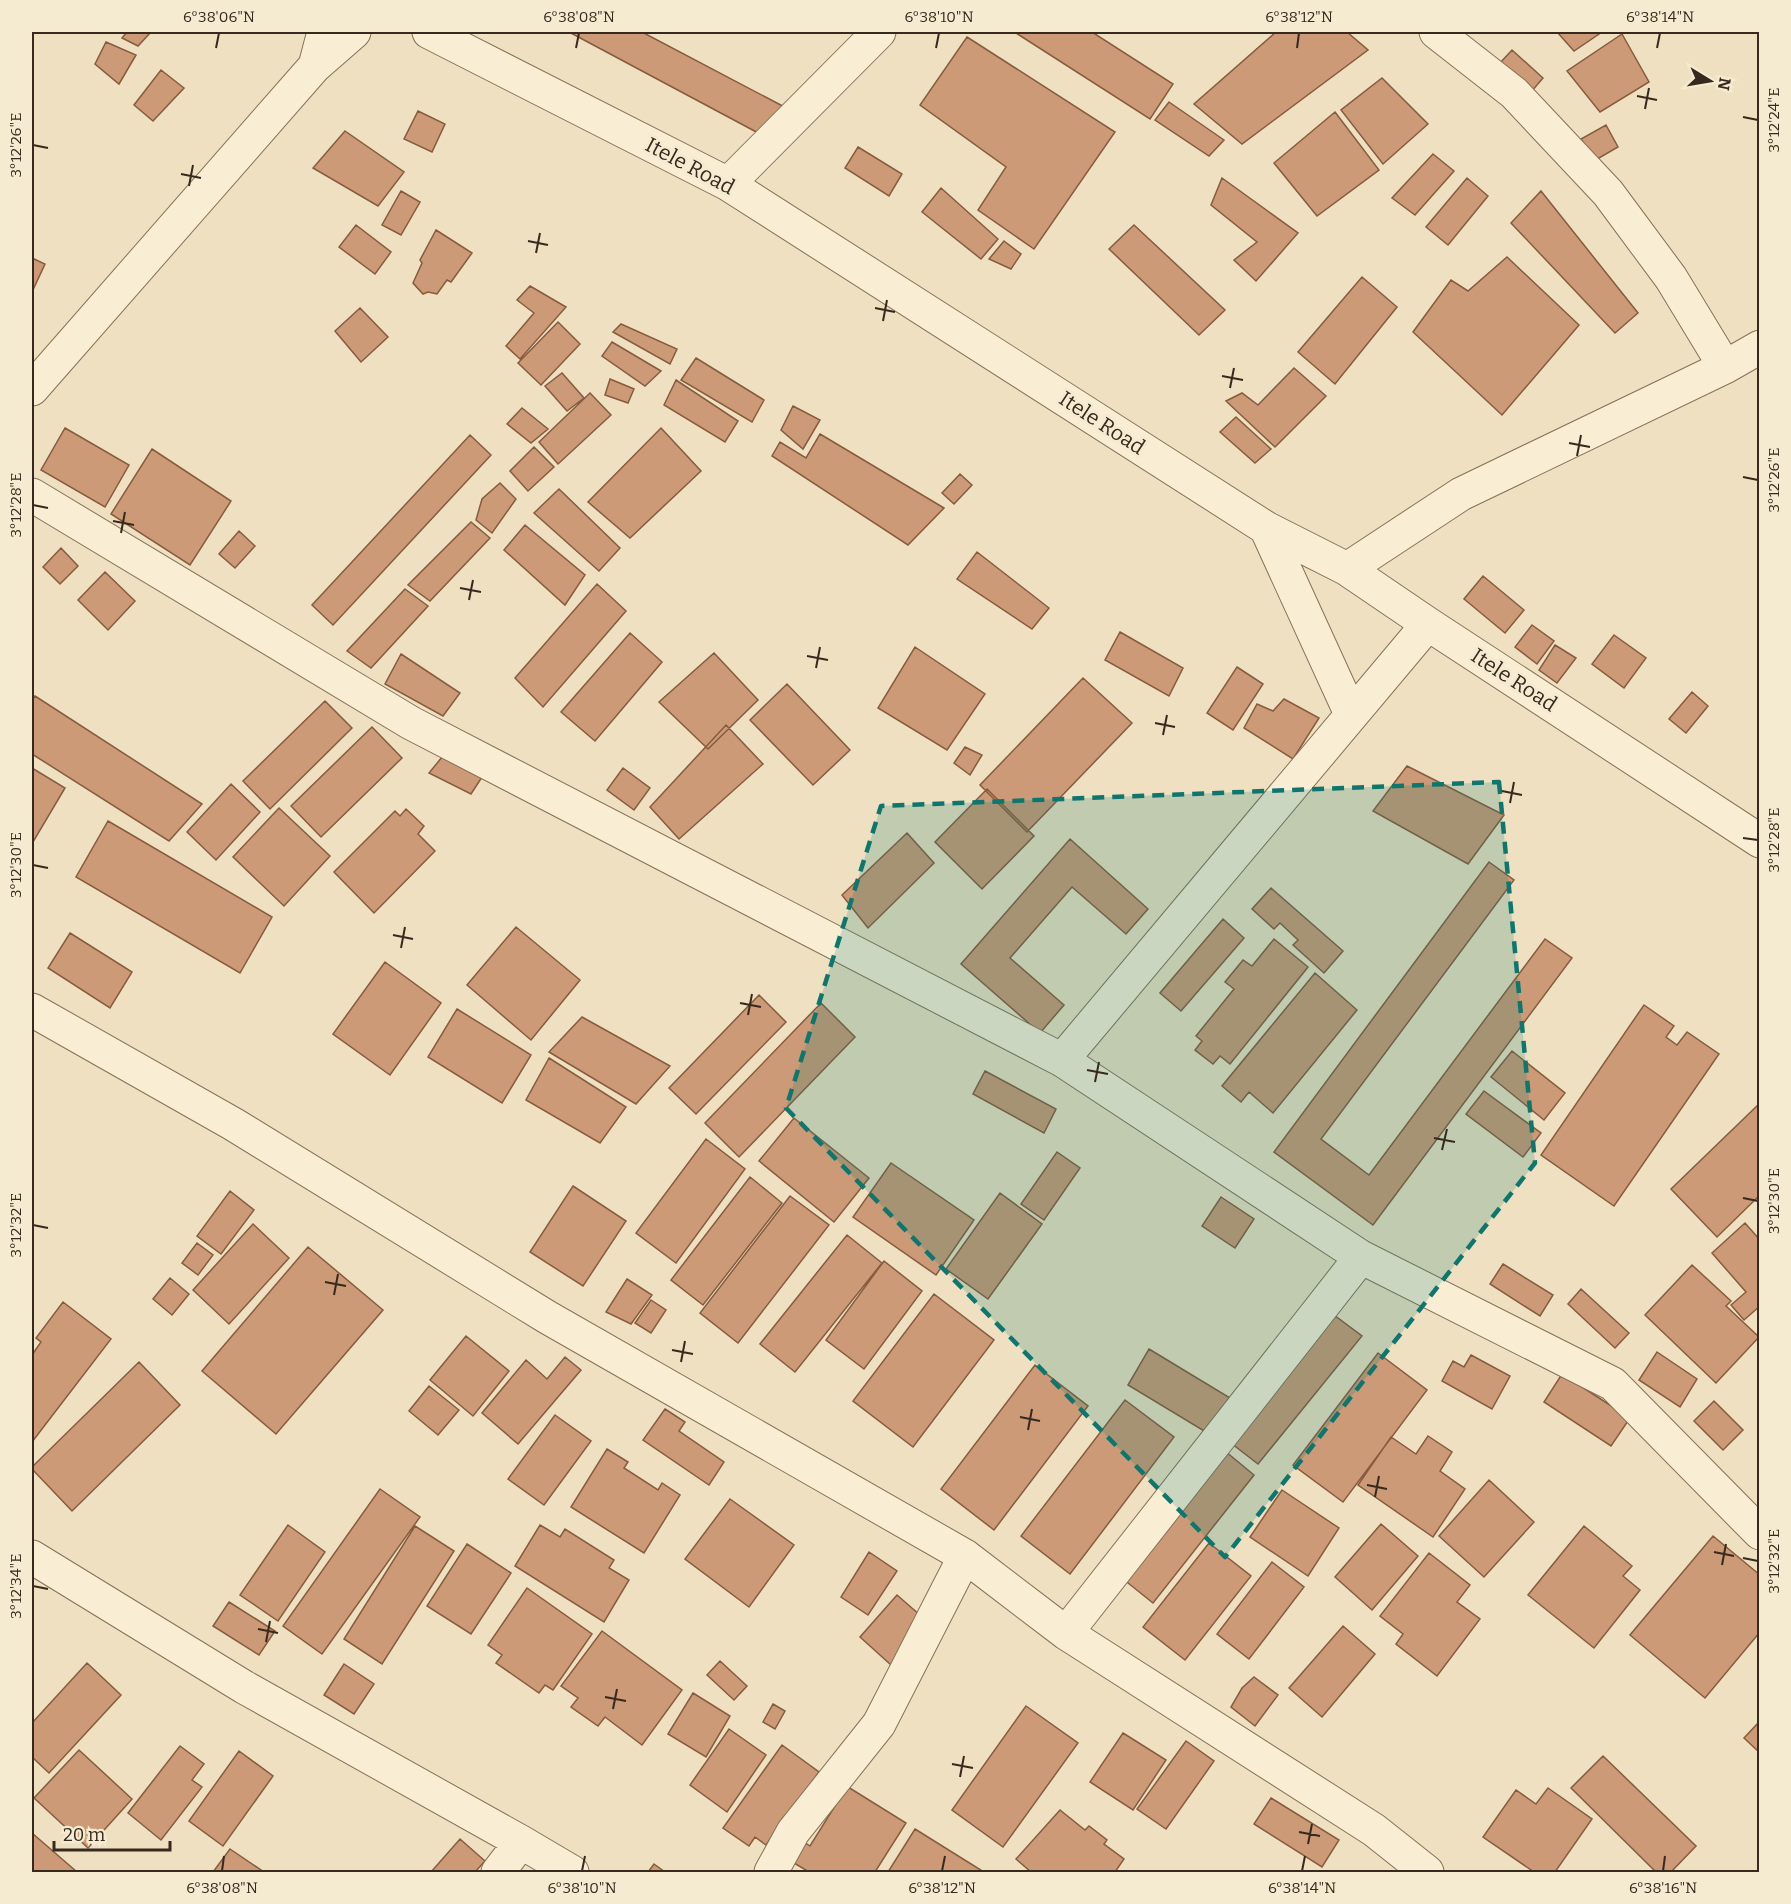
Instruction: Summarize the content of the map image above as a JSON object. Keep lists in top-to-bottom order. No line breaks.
{"streets":{"street":["Itele Road"]},"scale_bar":"20 m","north":"right","coordinates":["6°38'06\"N","6°38'08\"N","6°38'10\"N","6°38'12\"N","6°38'14\"N","3°12'24\"E","3°12'26\"E","3°12'28\"E","3°12'30\"E","3°12'32\"E","3°12'34\"E","6°38'16\"N"]}
